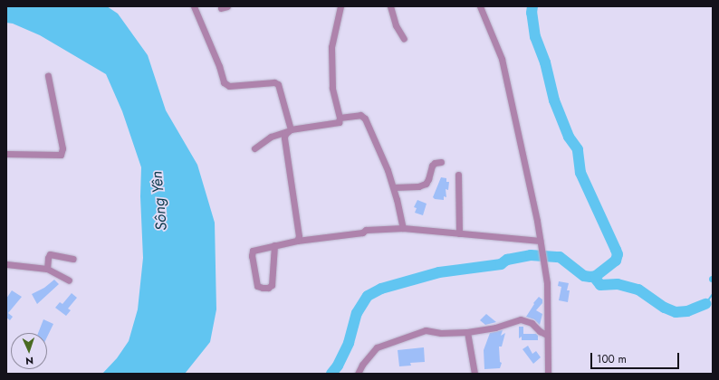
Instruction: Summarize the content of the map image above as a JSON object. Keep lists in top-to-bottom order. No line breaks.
{"water":["Sông Yên"],"scale_bar":"100 m","north":"bottom"}
